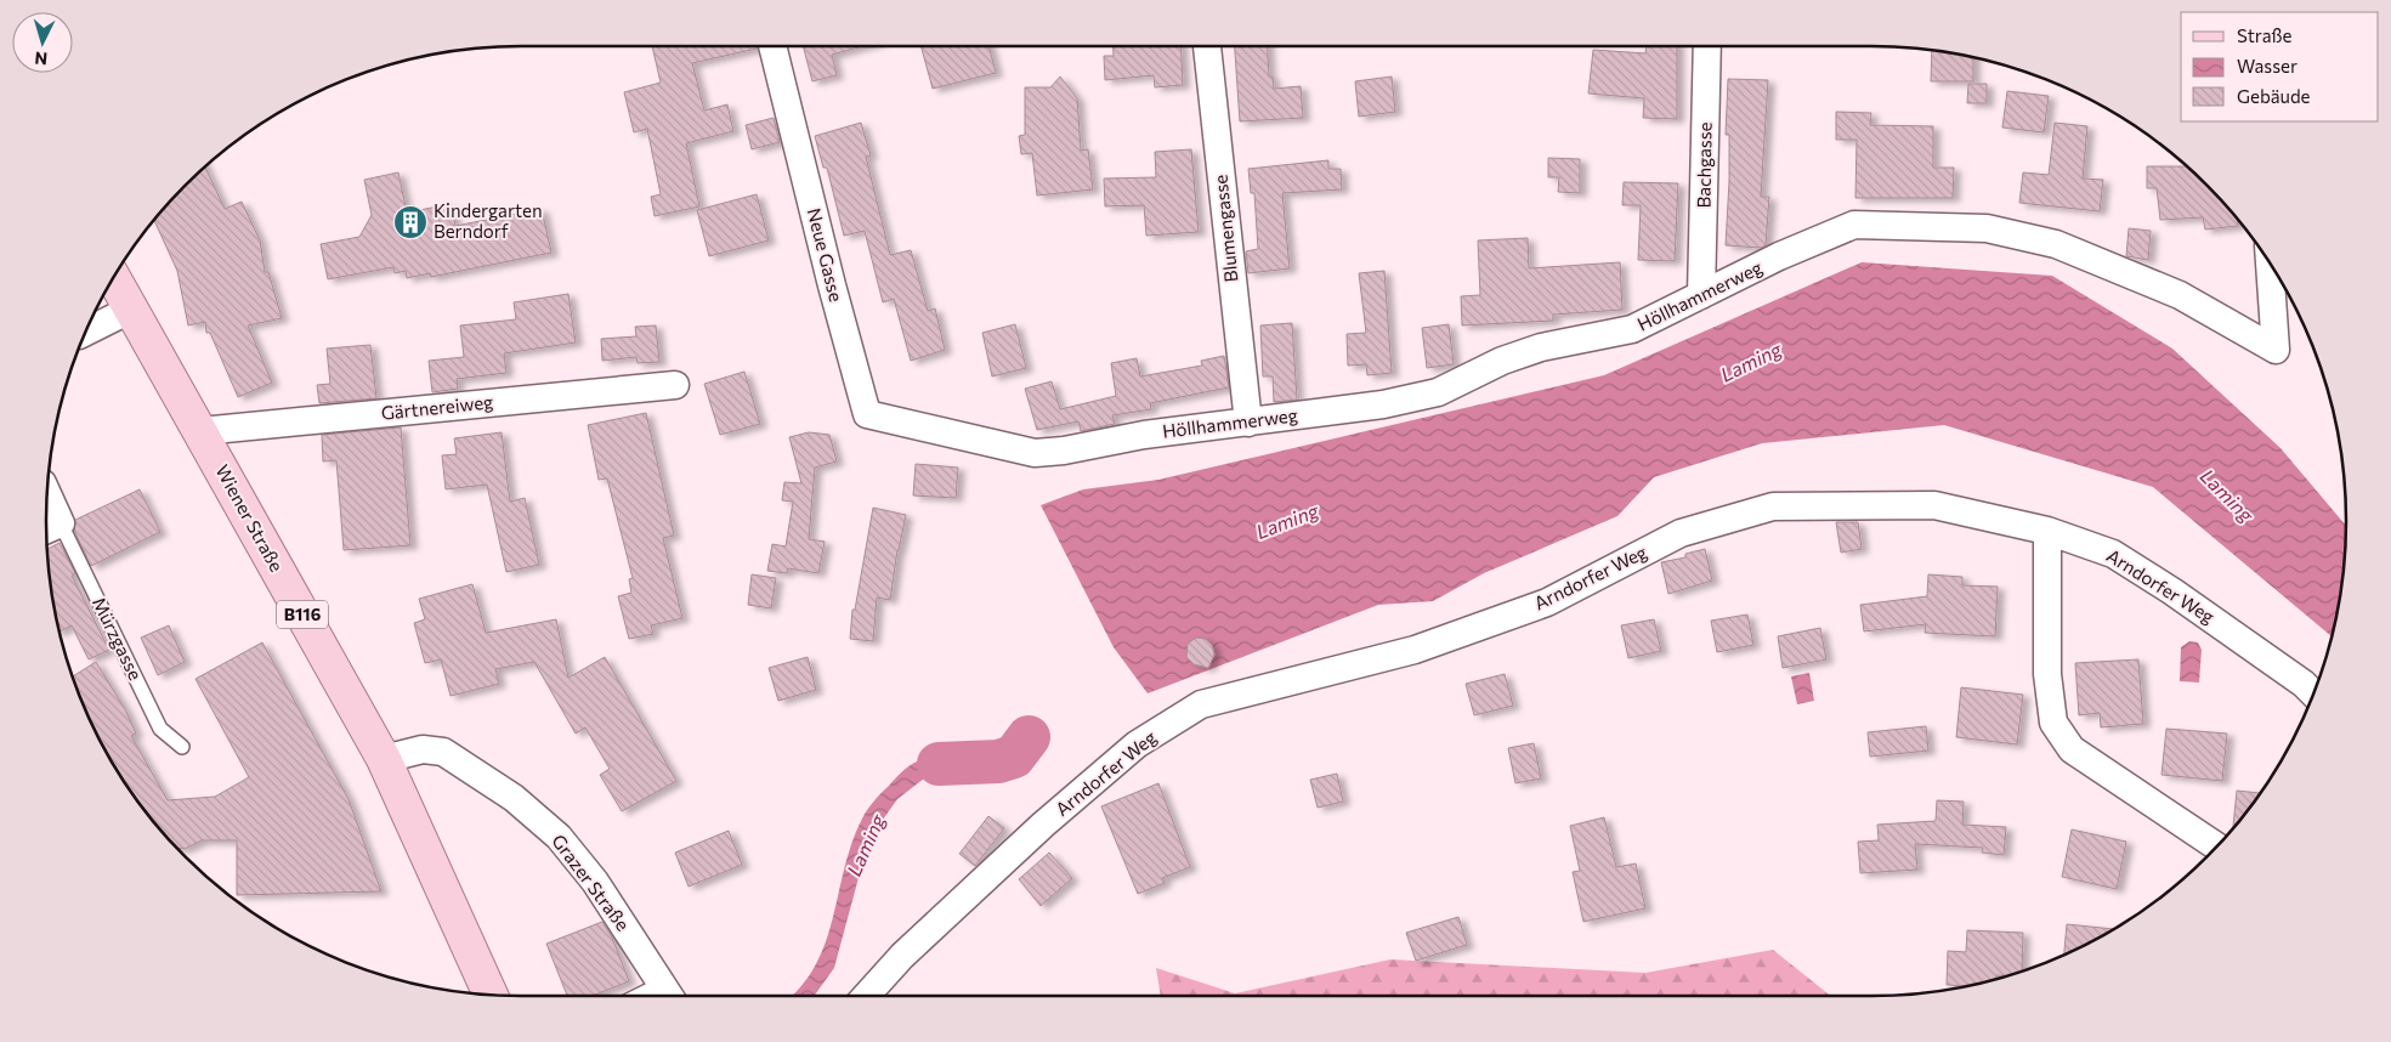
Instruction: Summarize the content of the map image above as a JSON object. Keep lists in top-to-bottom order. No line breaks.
{"streets":{"main road":["Wiener Straße","B116"],"street":["Bachgasse","Blumengasse","Neue Gasse","Höllhammerweg","Gärtnereiweg","Arndorfer Weg","Mürzgasse","Grazer Straße"]},"crossings":[["Bachgasse","Höllhammerweg"],["Blumengasse","Höllhammerweg"],["Neue Gasse","Höllhammerweg"],["Gärtnereiweg","Wiener Straße"],["Wiener Straße","Grazer Straße"]],"water":["Laming"],"places":{"building":["Kindergarten Berndorf"]},"legend":["Straße","Wasser","Gebäude"],"north":"bottom"}
